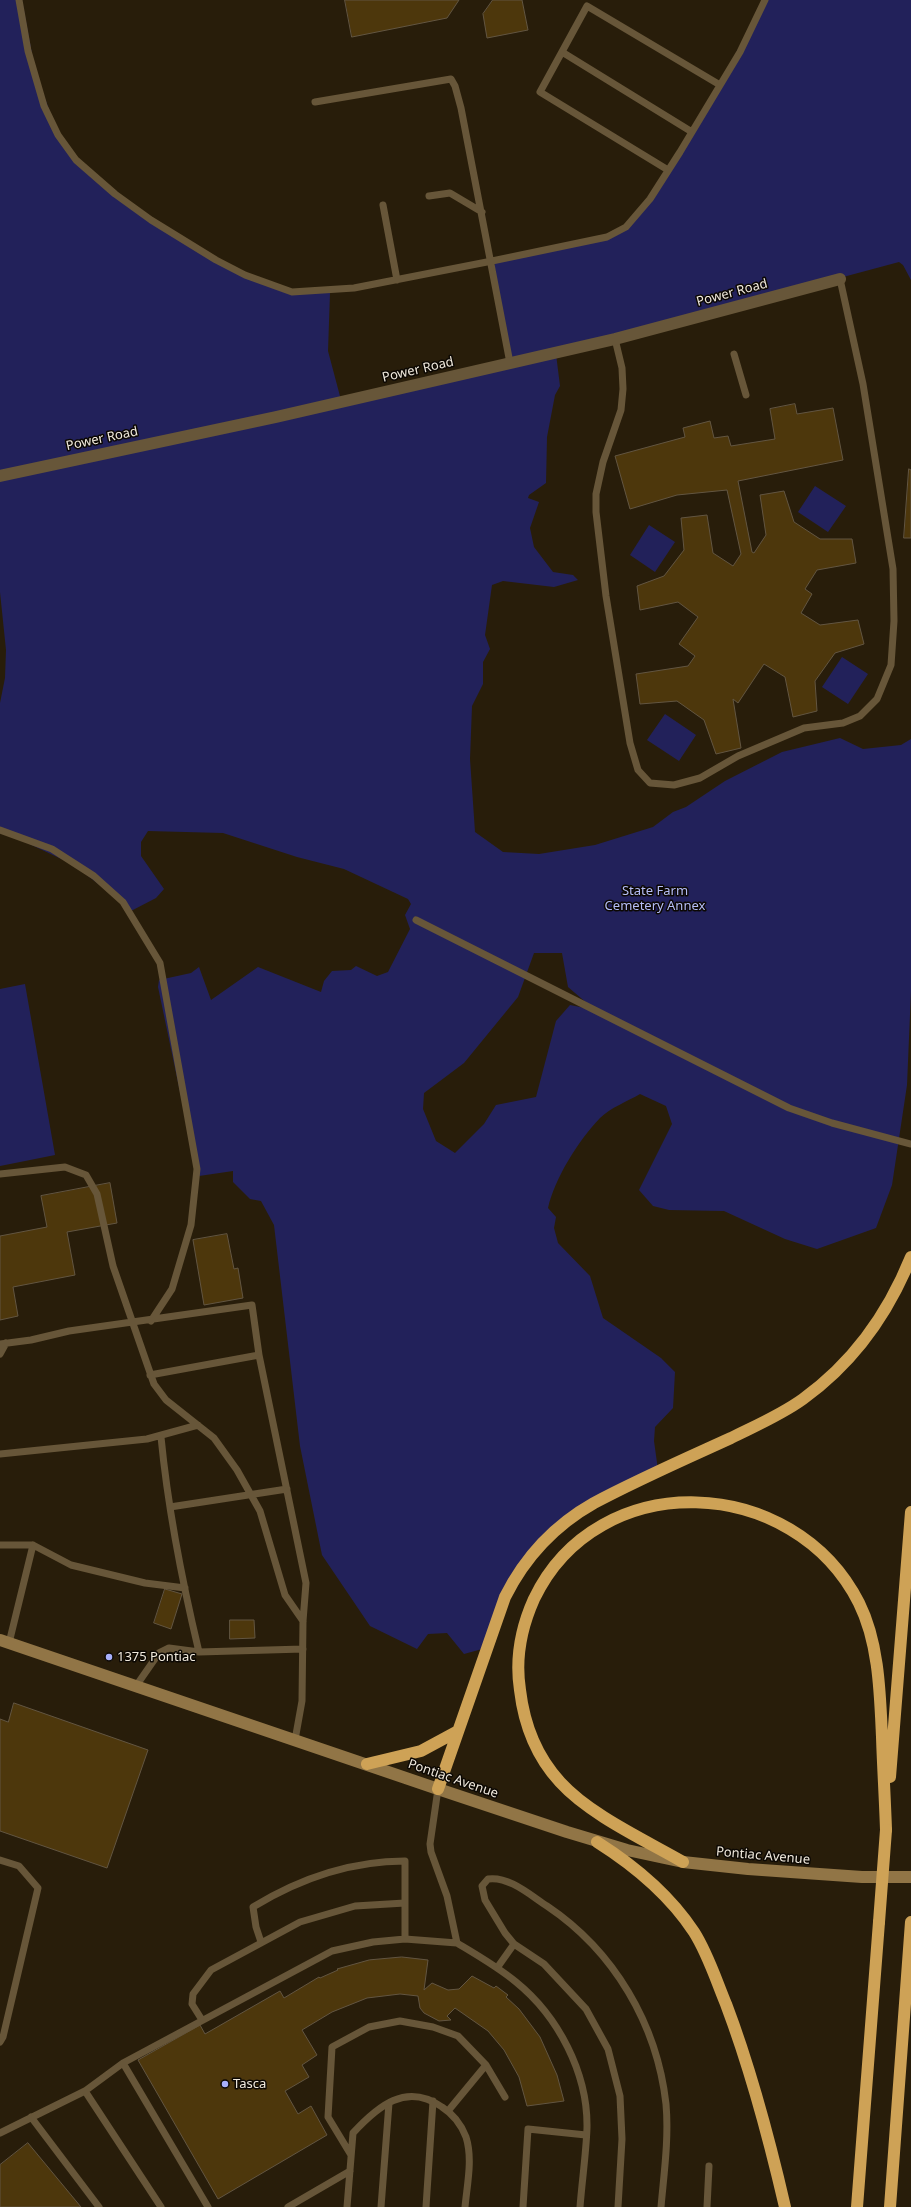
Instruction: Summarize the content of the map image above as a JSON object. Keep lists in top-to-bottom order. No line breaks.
{"streets":{"main road":["Pontiac Avenue"],"street":["Power Road"]},"parks":["State Farm Cemetery Annex"],"places":["1375 Pontiac","Tasca"]}
